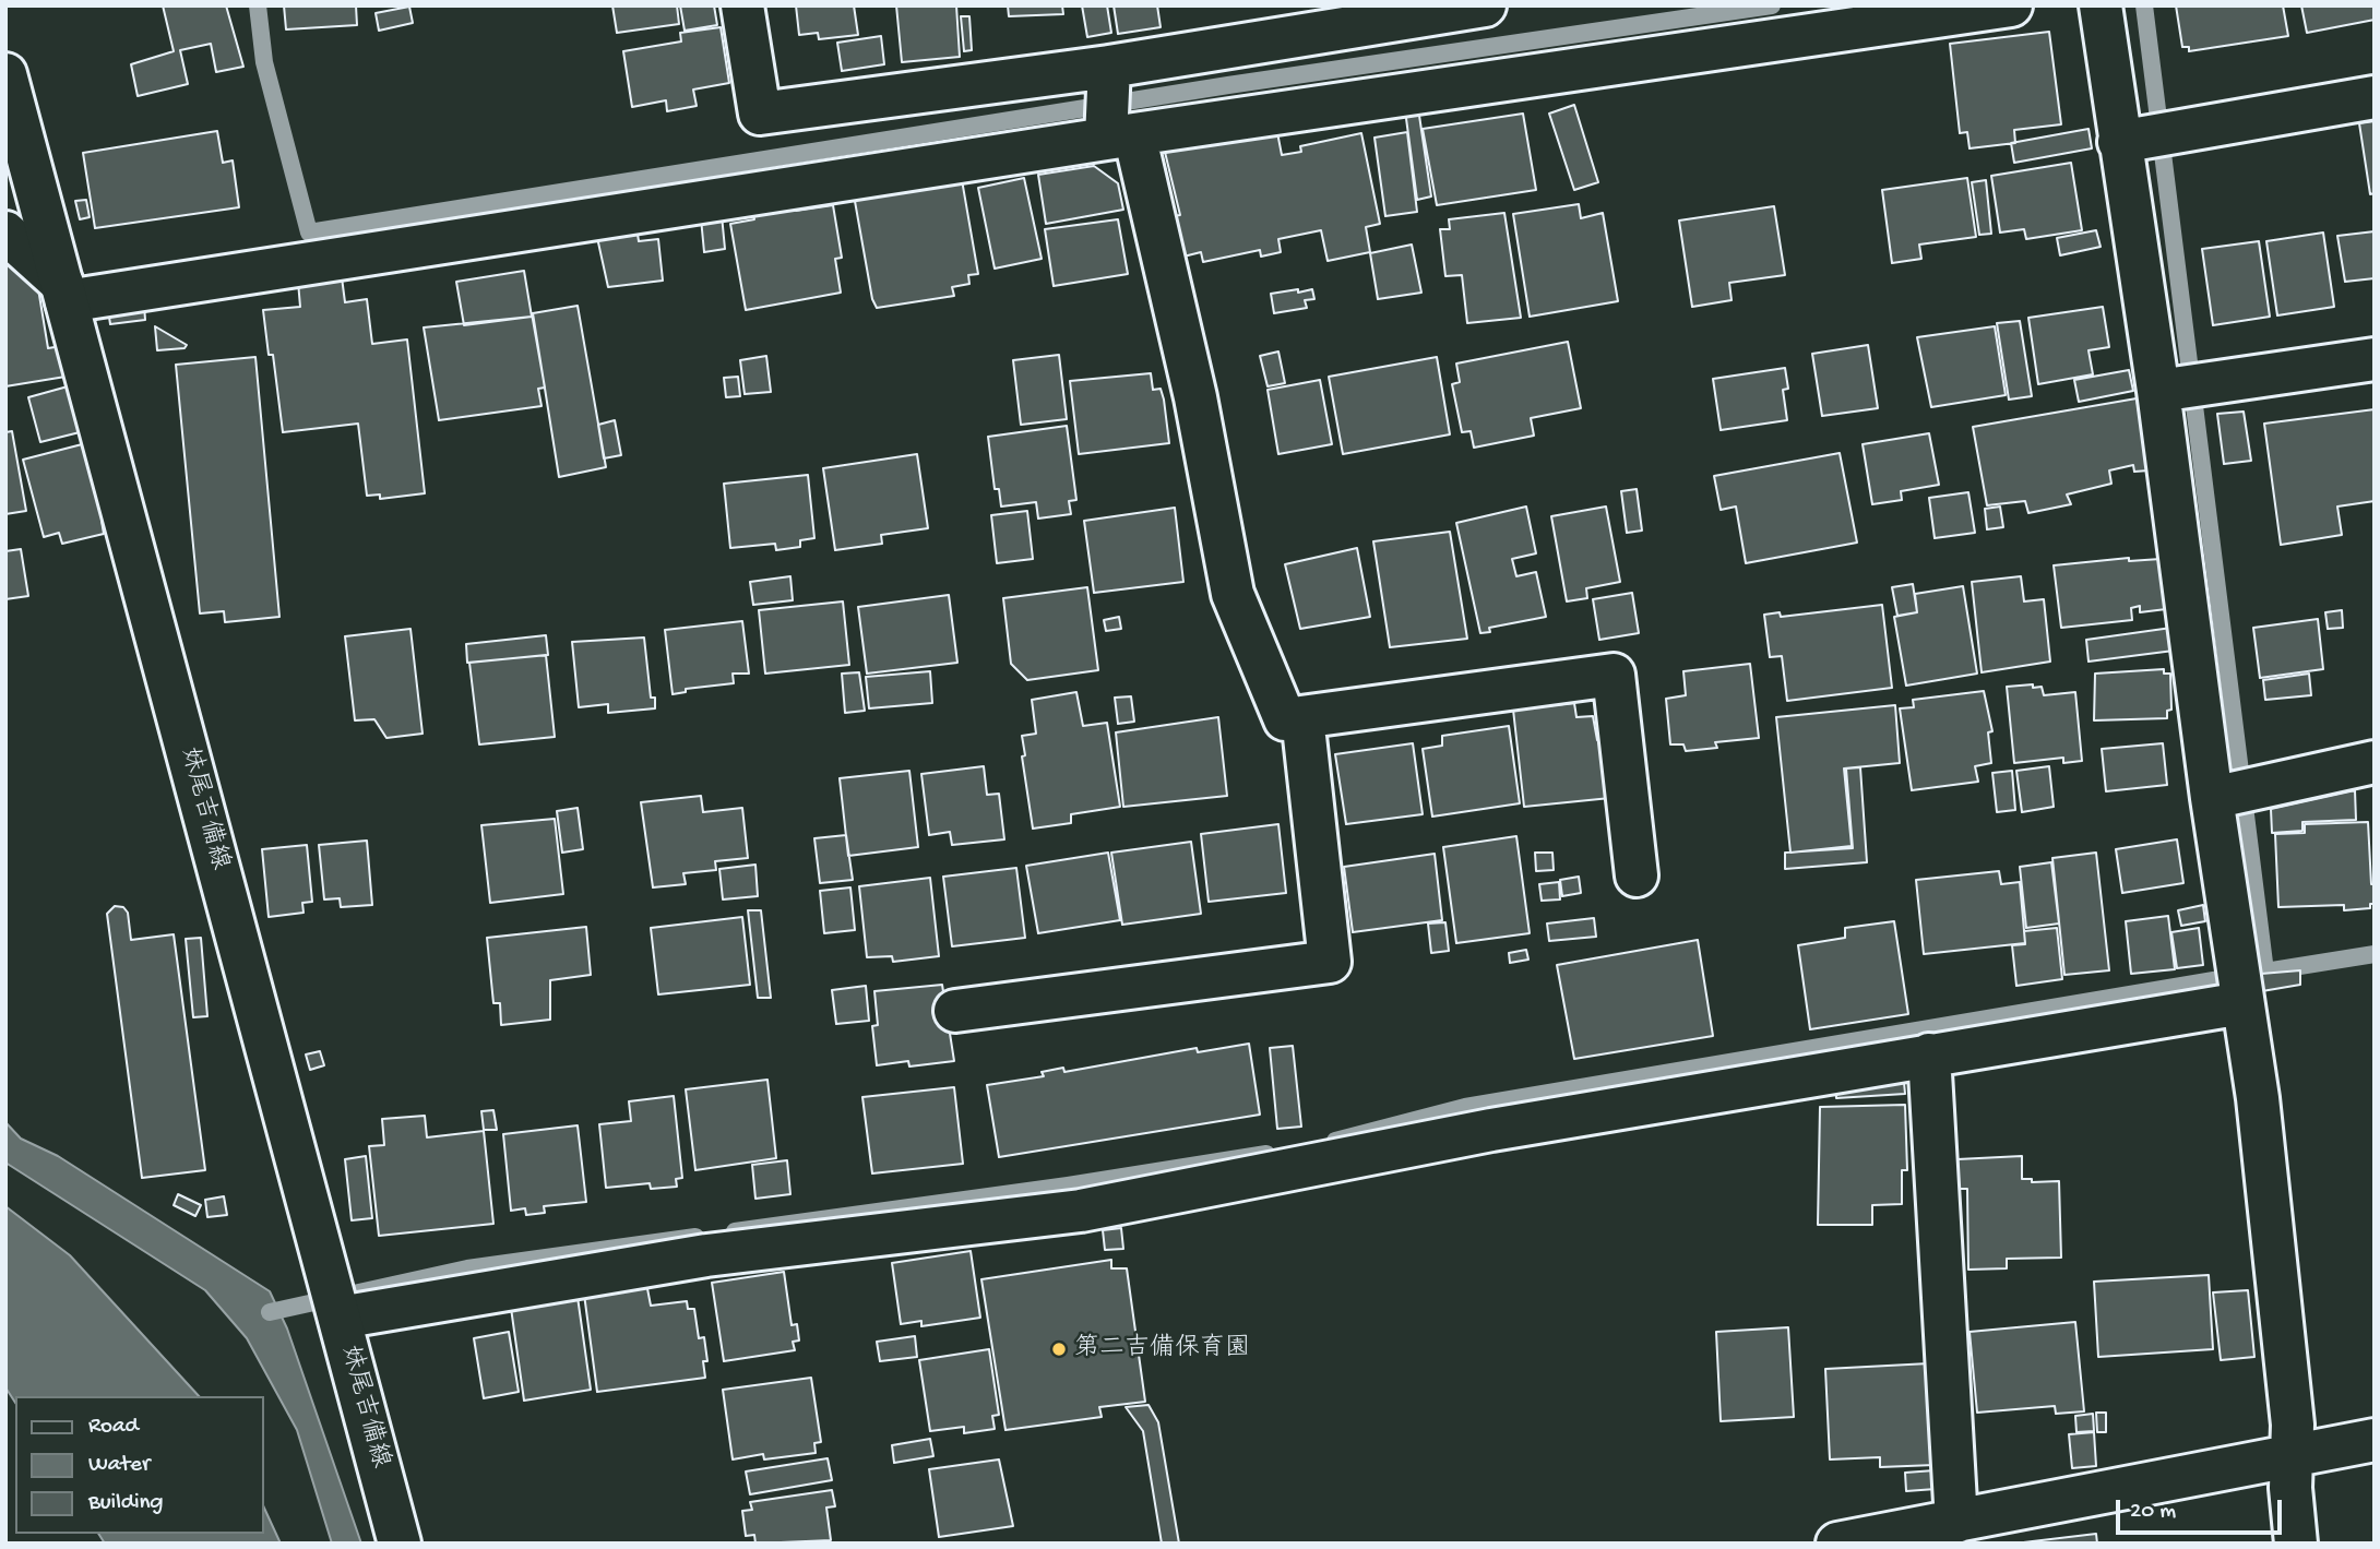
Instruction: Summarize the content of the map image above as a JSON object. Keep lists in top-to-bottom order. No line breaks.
{"streets":{"street":["妹尾吉備線"]},"places":["第二吉備保育園"],"legend":["Road","Water","Building"],"scale_bar":"20 m"}
